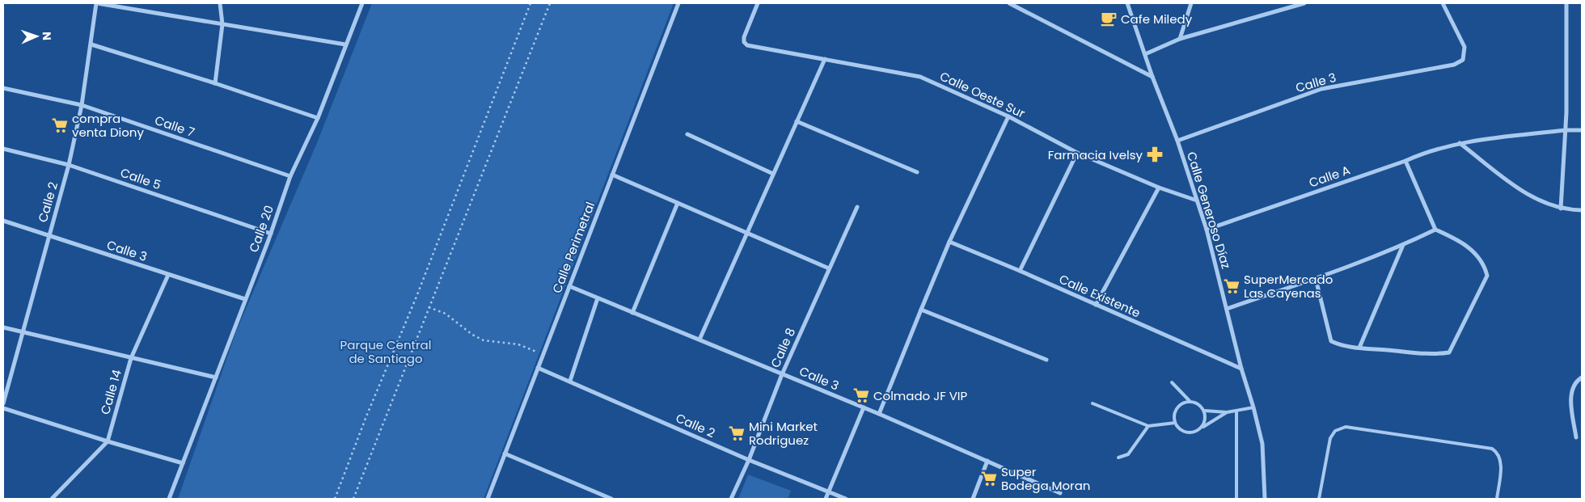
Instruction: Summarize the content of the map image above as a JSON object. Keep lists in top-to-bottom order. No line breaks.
{"streets":{"street":["Calle 3","Calle Oeste Sur","Calle 7","Calle A","Calle 5","Calle 2","Calle Generoso Díaz","Calle 20","Calle Perimetral","Calle Existente","Calle 8","Calle 14"]},"crossings":[["Calle 3","Calle 2"],["Calle 3","Calle Generoso Díaz"],["Calle 3","Calle 20"],["Calle 3","Calle Perimetral"],["Calle 3","Calle 8"],["Calle 3","Calle 14"],["Calle Oeste Sur","Calle Generoso Díaz"],["Calle 7","Calle 2"],["Calle 7","Calle 20"],["Calle A","Calle Generoso Díaz"],["Calle 5","Calle 2"],["Calle 5","Calle 20"],["Calle 2","Calle Perimetral"],["Calle 2","Calle 8"],["Calle Generoso Díaz","Calle Existente"]],"parks":["Parque Central de Santiago"],"places":{"cafe":["Cafe Miledy"],"supermarket":["compra venta Diony","SuperMercado Las Cayenas","Colmado JF VIP","Mini Market Rodriguez","Super Bodega Moran"],"pharmacy":["Farmacia Ivelsy"]},"north":"right"}
